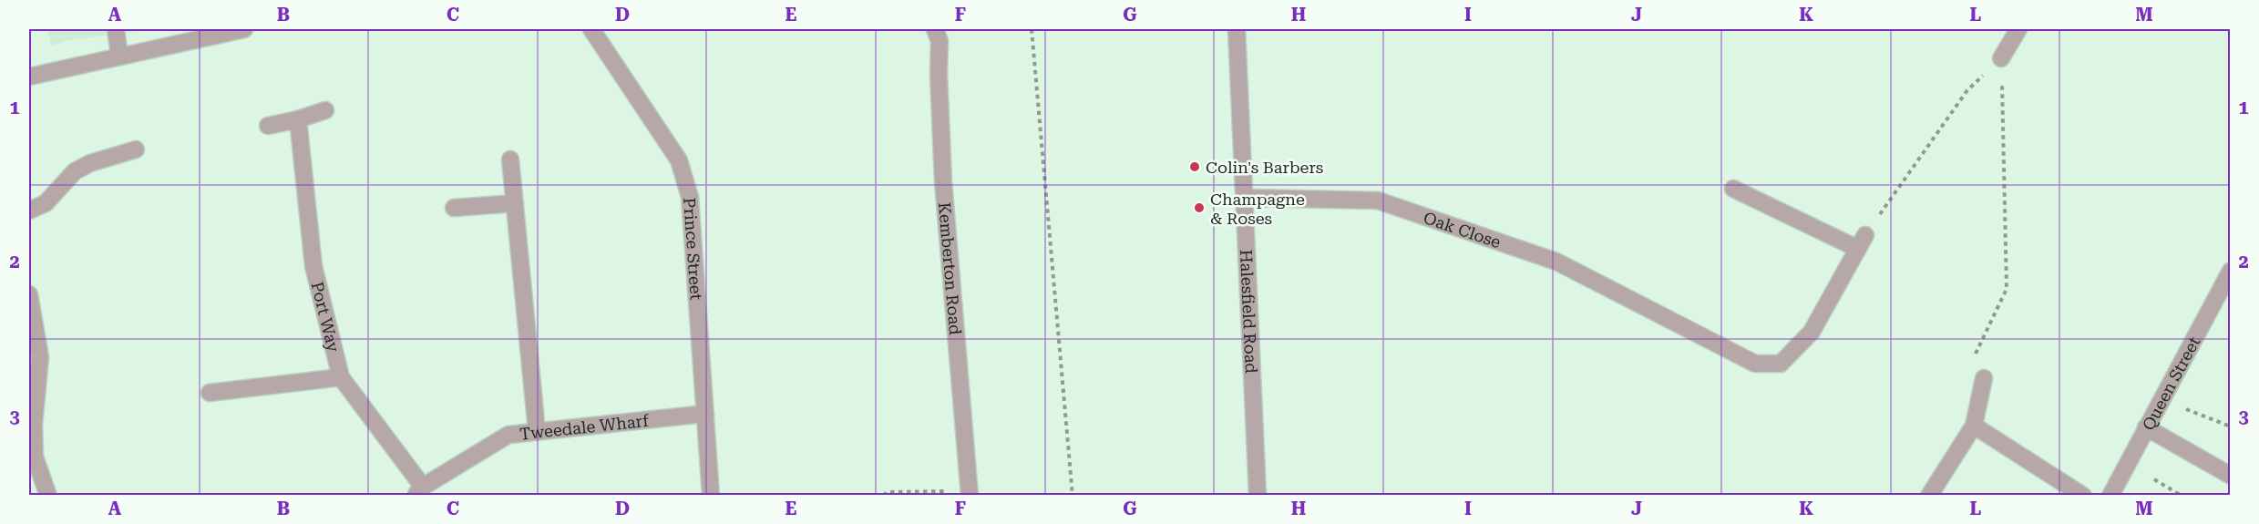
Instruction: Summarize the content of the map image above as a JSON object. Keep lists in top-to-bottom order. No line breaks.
{"streets":{"street":["Oak Close","Prince Street","Kemberton Road","Halesfield Road","Port Way","Queen Street","Tweedale Wharf"]},"crossings":[["Oak Close","Halesfield Road"],["Prince Street","Tweedale Wharf"],["Port Way","Tweedale Wharf"]],"places":["Colin's Barbers","Champagne & Roses"],"grid":{"columns":["A","B","C","D","E","F","G","H","I","J","K","L","M"],"rows":["1","2","3"]}}
